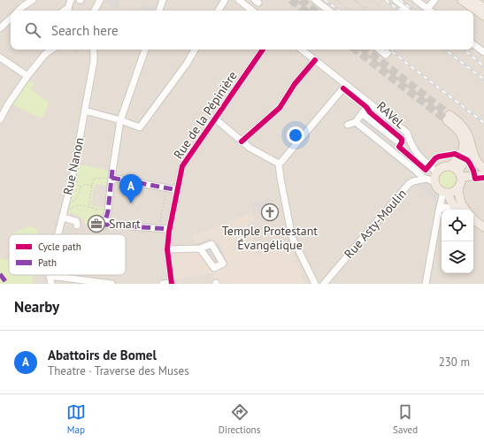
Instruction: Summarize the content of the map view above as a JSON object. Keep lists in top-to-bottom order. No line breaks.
{"streets":{"street":["Rue de la Pépinière","Rue Nanon","Rue Asty-Moulin"],"cycle path":["RAVeL"]},"places":{"church":["Temple Protestant Évangélique"],"office":["Smart"]},"legend":["Cycle path","Path"],"page":{"search":"Search here","pins":"A","heading":"Nearby","list":[{"mark":"A","name":"Abattoirs de Bomel","note":"Theatre · Traverse des Muses","value":"230 m"}],"nav":["Map","Directions","Saved"]}}
